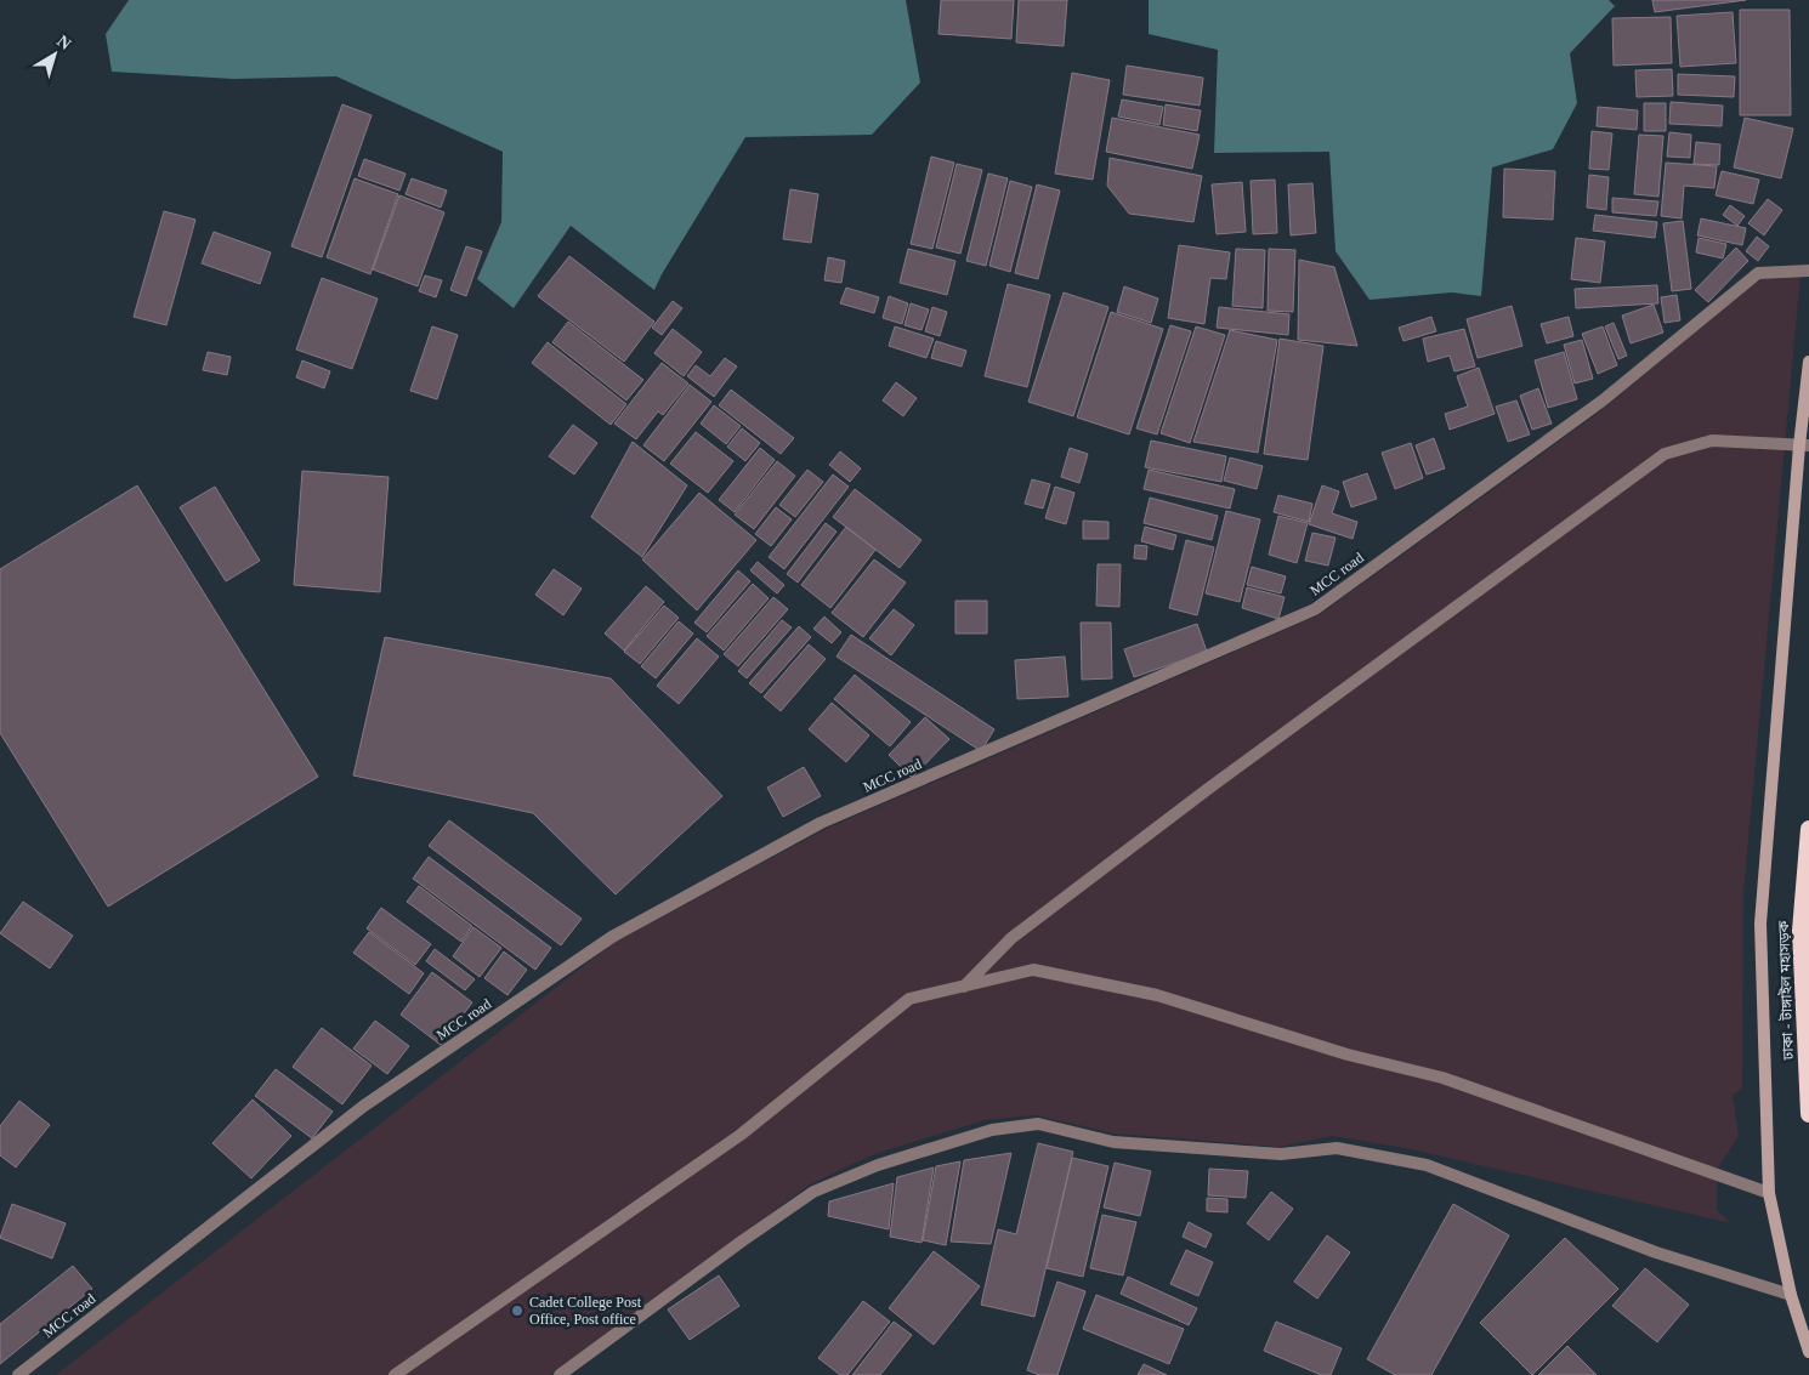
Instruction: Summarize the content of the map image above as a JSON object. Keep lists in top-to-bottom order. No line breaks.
{"streets":{"highway":["ঢাকা - টাঙ্গাইল মহাসড়ক"],"street":["MCC road"]},"places":["Cadet College Post Office, Post office"],"north":"top right"}
